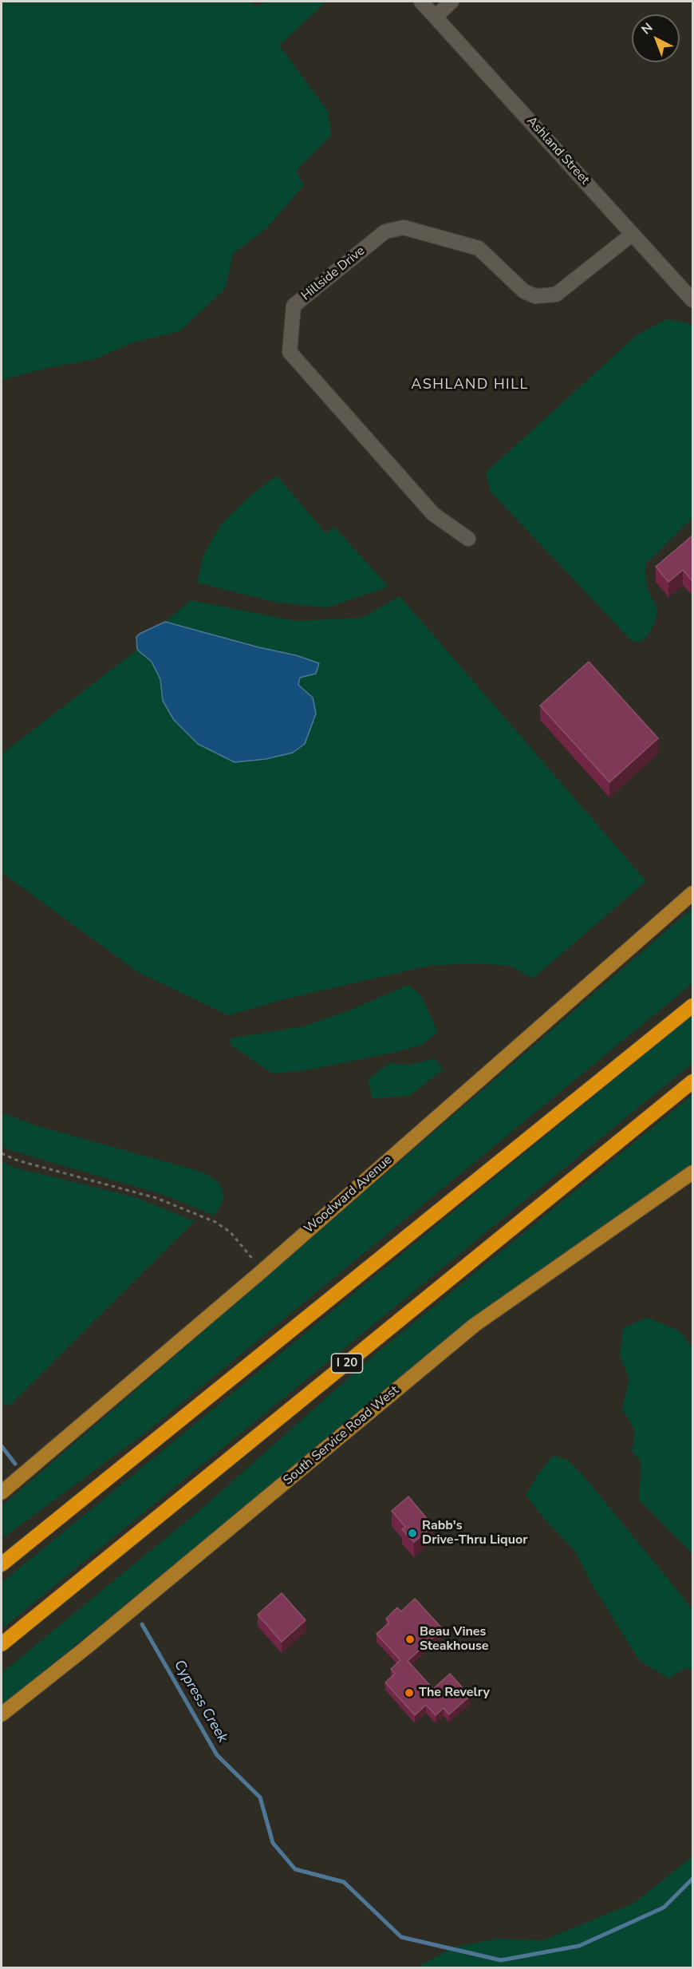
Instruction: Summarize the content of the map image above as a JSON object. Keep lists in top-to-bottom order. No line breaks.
{"streets":{"highway":["I 20"],"main road":["Woodward Avenue","South Service Road West"],"street":["Ashland Street","Hillside Drive"]},"crossings":[["Ashland Street","Hillside Drive"]],"districts":["ASHLAND HILL"],"water":["Cypress Creek"],"places":["Rabb's Drive-Thru Liquor","Beau Vines Steakhouse","The Revelry"],"north":"top left"}
